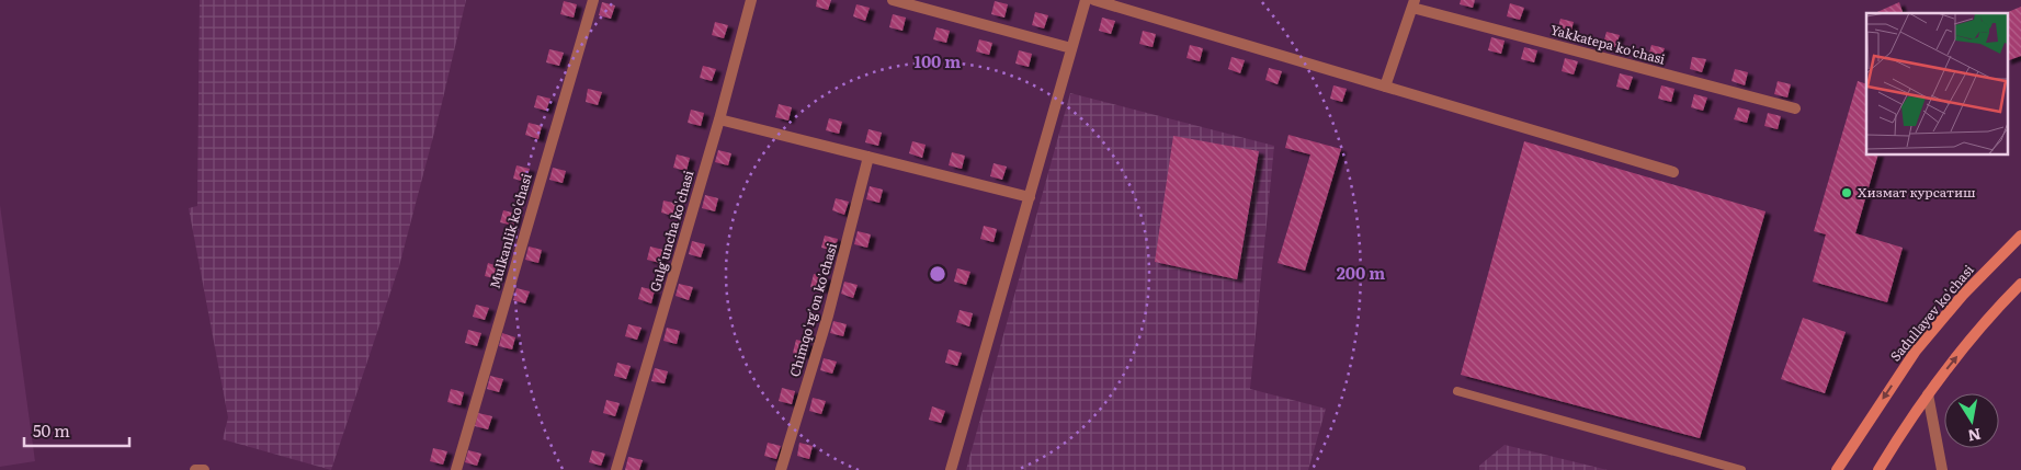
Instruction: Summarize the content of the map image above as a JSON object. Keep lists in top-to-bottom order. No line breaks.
{"streets":{"main road":["Sadullayev ko'chasi"],"street":["Yakkatepa ko'chasi","Mulkanlik ko'chasi","Gulg'uncha ko'chasi","Chimqo'rg'on ko'chasi"]},"places":["Хизмат курсатиш"],"scale_bar":"50 m","north":"bottom","rings":["100 m","200 m"]}
